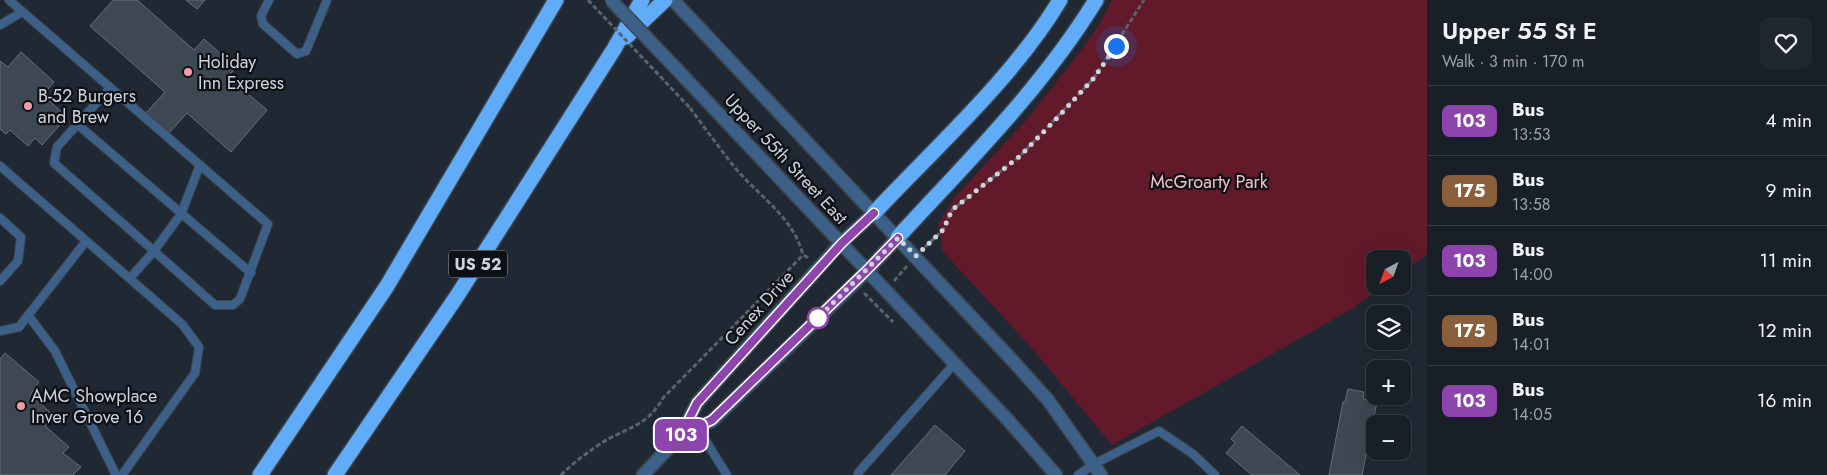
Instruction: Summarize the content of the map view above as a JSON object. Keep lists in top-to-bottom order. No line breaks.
{"streets":{"highway":["US 52"],"street":["Upper 55th Street East","Cenex Drive"]},"crossings":[["Upper 55th Street East","Cenex Drive"]],"parks":["McGroarty Park"],"places":["Holiday Inn Express","B-52 Burgers and Brew","AMC Showplace Inver Grove 16"],"lines":["bus line 103"],"north":"bottom left","page":{"on_map":"103","heading":["Upper 55 St E","Walk · 3 min · 170 m"],"list":[{"mark":"103","name":"Bus","note":"13:53","value":"4 min"},{"mark":"175","name":"Bus","note":"13:58","value":"9 min"},{"mark":"103","name":"Bus","note":"14:00","value":"11 min"},{"mark":"175","name":"Bus","note":"14:01","value":"12 min"},{"mark":"103","name":"Bus","note":"14:05","value":"16 min"}],"map_buttons":["+","−"]}}
